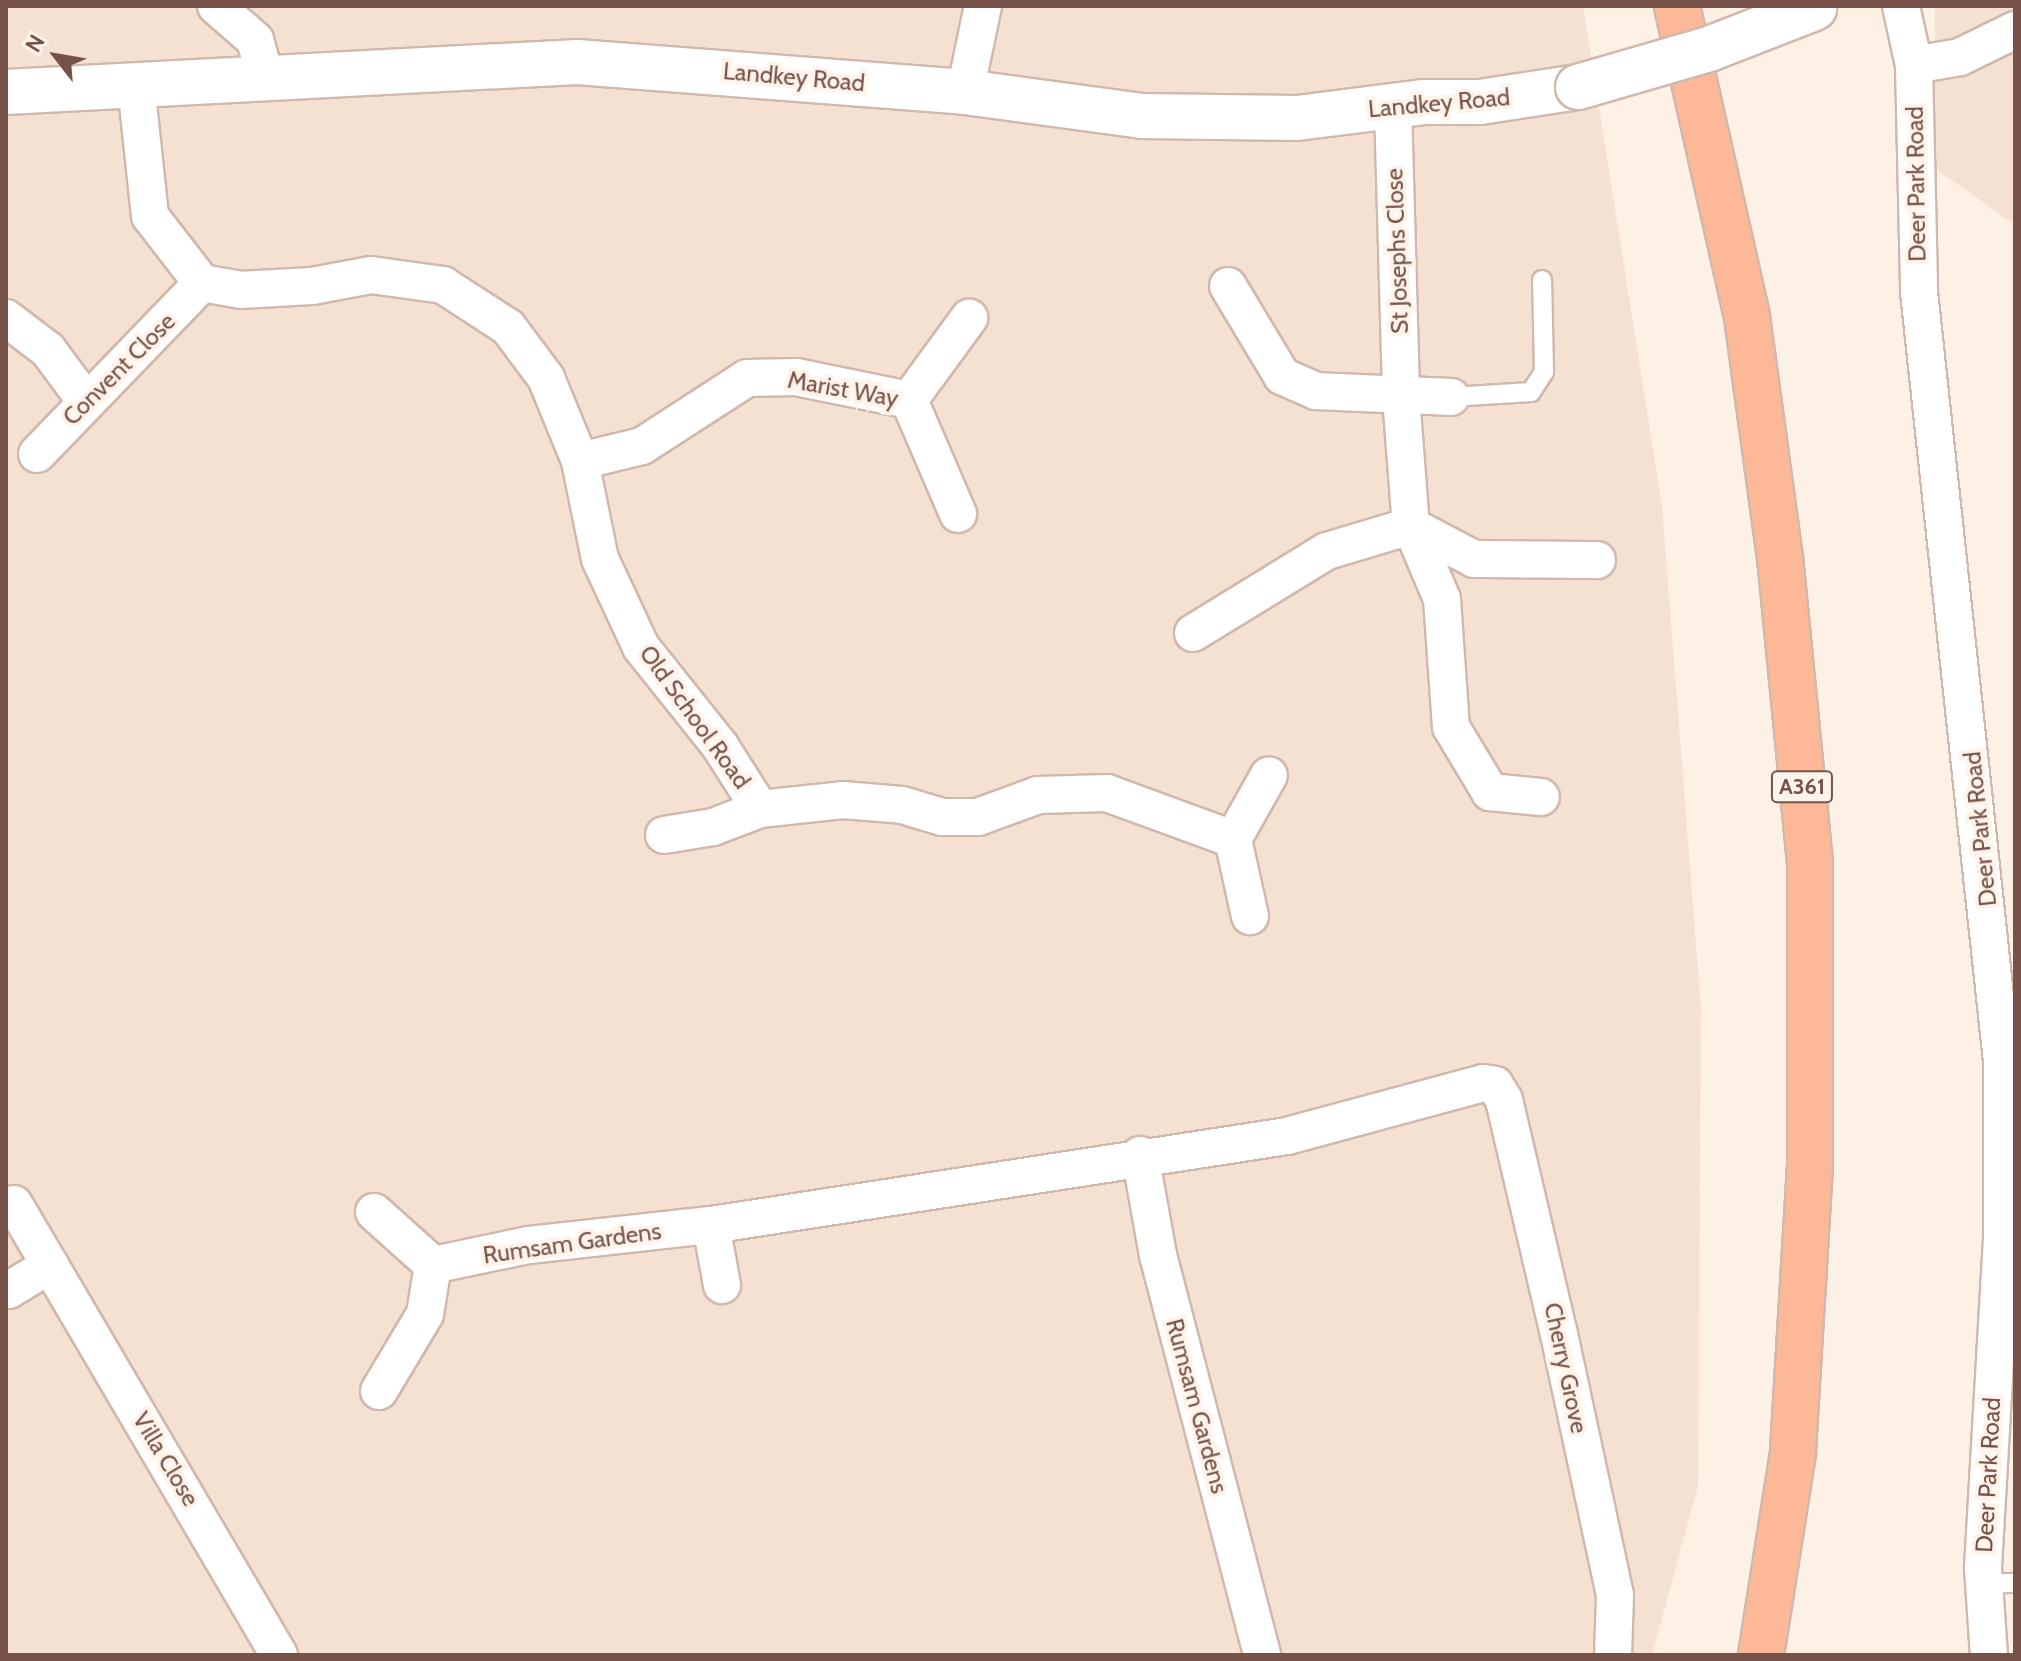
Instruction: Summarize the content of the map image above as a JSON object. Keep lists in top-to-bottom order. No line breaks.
{"streets":{"highway":["A361"],"street":["Landkey Road","Deer Park Road","St Josephs Close","Convent Close","Marist Way","Old School Road","Rumsam Gardens","Cherry Grove","Villa Close"]},"crossings":[["Landkey Road","St Josephs Close"],["Convent Close","Old School Road"],["Marist Way","Old School Road"],["Rumsam Gardens","Cherry Grove"]],"north":"top left"}
